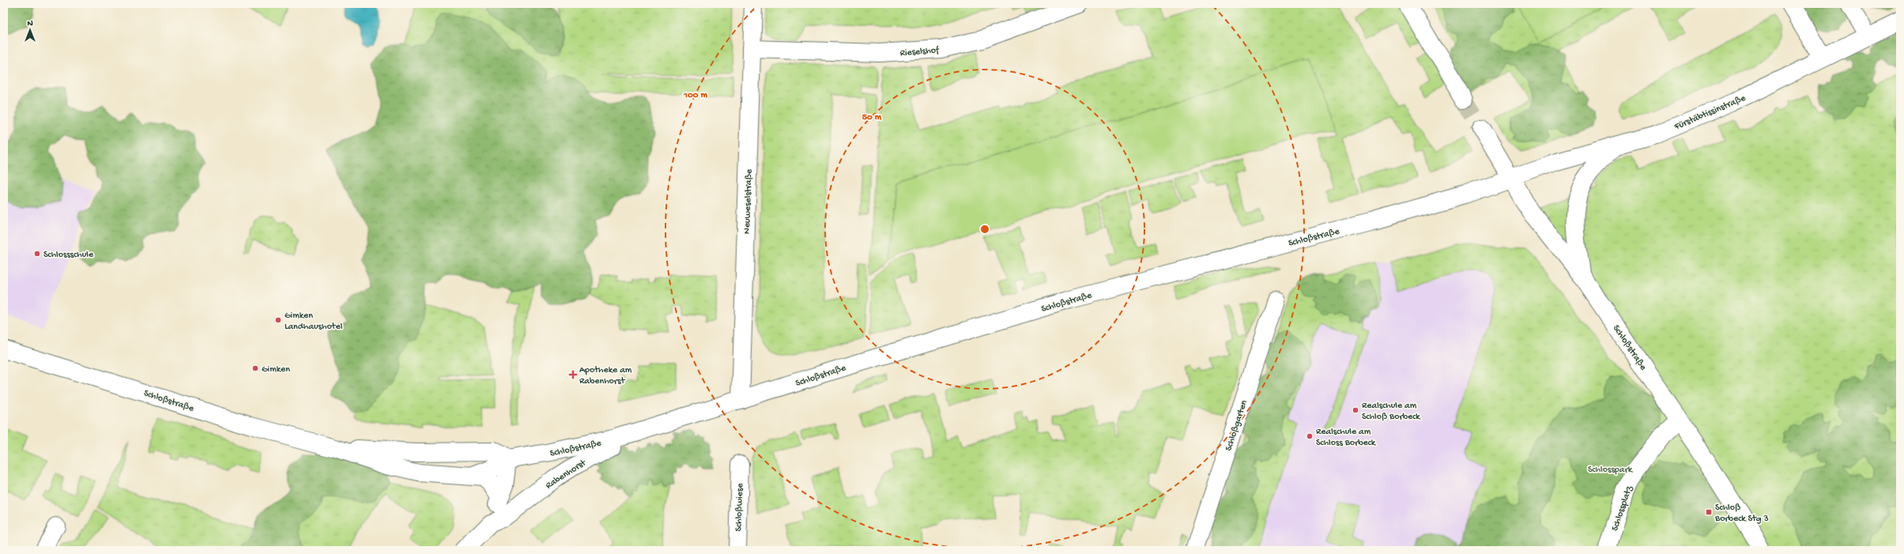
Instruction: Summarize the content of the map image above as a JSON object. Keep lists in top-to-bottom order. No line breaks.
{"streets":{"street":["Rieselshof","Fürstäbtissinstraße","Neuweselstraße","Schloßstraße","Schloßgarten","Rabenhorst","Schloßwiese","Schlossplatz"]},"crossings":[["Rieselshof","Neuweselstraße"],["Fürstäbtissinstraße","Schloßstraße"],["Neuweselstraße","Schloßstraße"],["Schloßstraße","Rabenhorst"],["Schloßstraße","Schlossplatz"]],"parks":["Schlosspark"],"places":{"other":["Schlossschule","Gimken Landhaushotel","Gimken","Realschule am Schloß Borbeck","Realschule am Schloss Borbeck"],"health":["Apotheke am Rabenhorst"],"transit":["Schloß Borbeck Stg 3"]},"north":"top","rings":["100 m","50 m"]}
